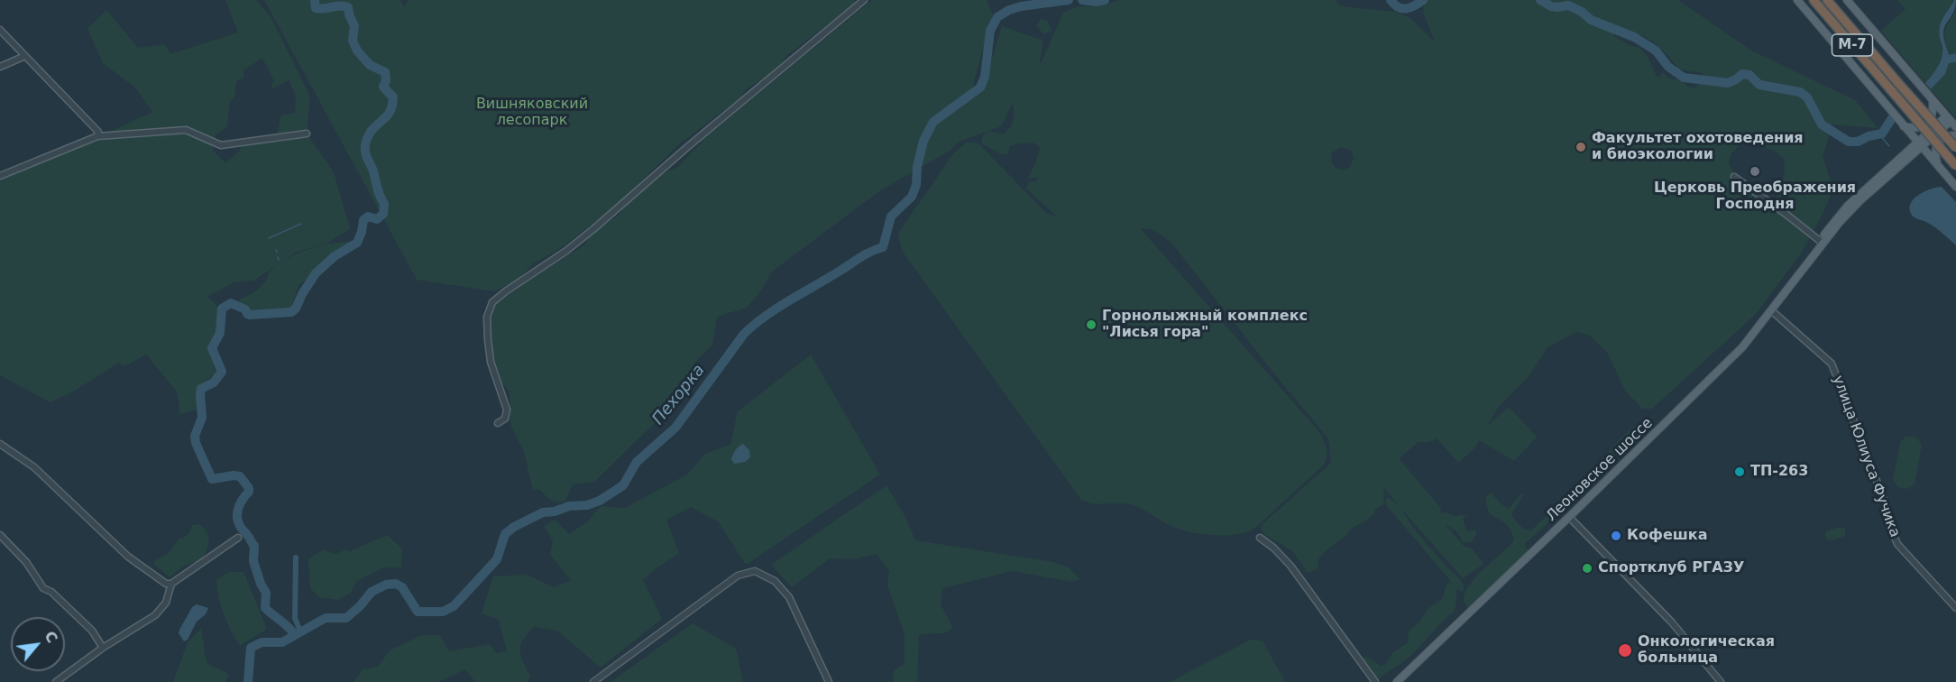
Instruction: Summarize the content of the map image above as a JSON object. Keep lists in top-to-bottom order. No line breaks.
{"streets":{"highway":["М-7"],"main road":["Леоновское шоссе"],"street":["улица Юлиуса Фучика"]},"crossings":[["улица Юлиуса Фучика","Леоновское шоссе"]],"water":["Пехорка"],"parks":["Вишняковский лесопарк"],"places":["Факультет охотоведения и биоэкологии","Церковь Преображения Господня","Горнолыжный комплекс \"Лисья гора\"","ТП-263","Кофешка","Спортклуб РГАЗУ","Онкологическая больница"],"north":"top right"}
